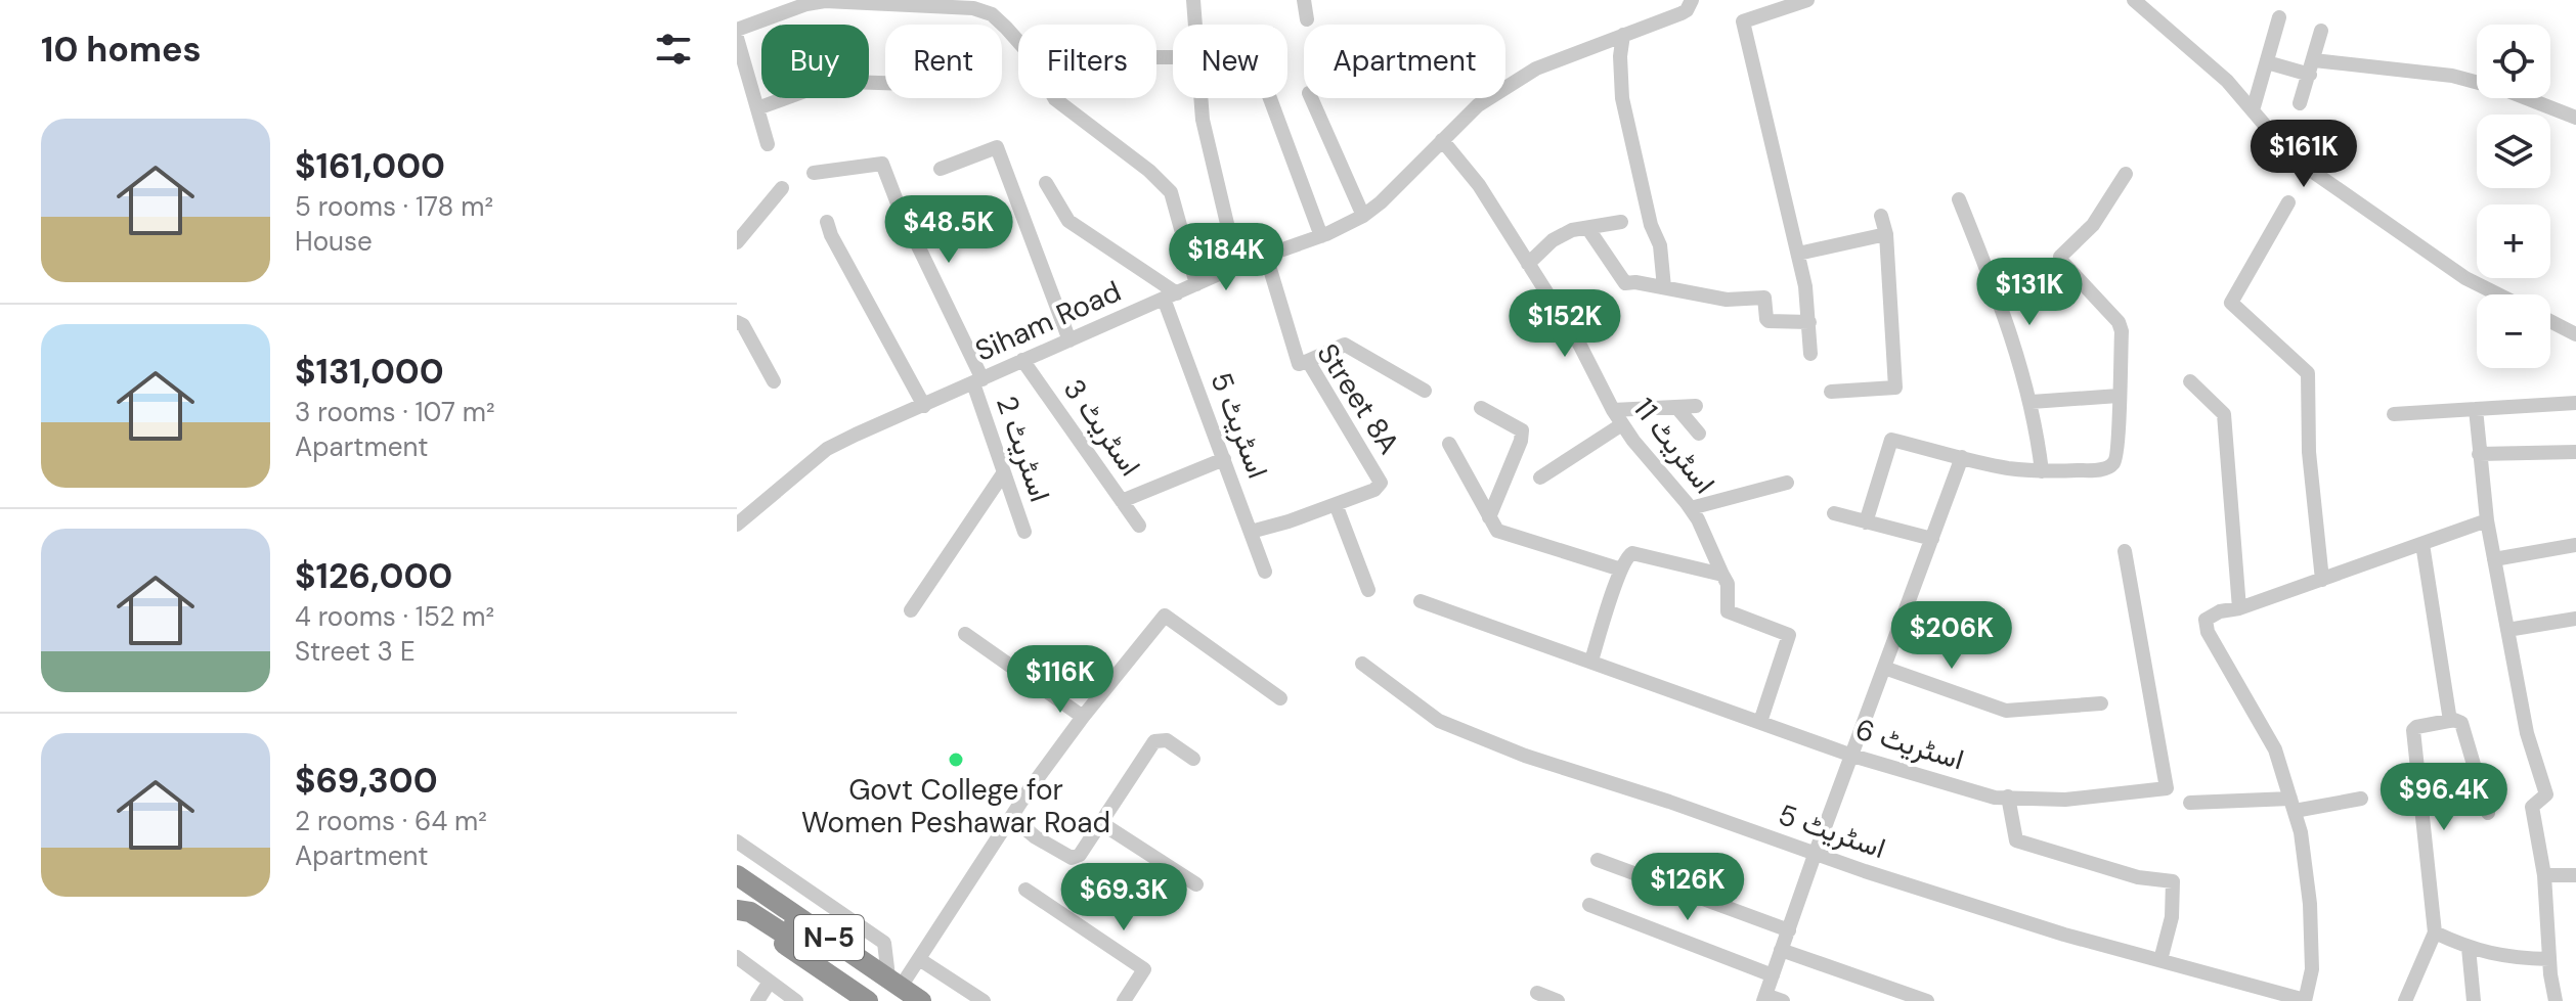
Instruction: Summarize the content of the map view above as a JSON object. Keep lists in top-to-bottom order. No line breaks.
{"streets":{"highway":["N-5"],"street":["Siham Road","Street 8A","اسٹریٹ 5","اسٹریٹ 3","اسٹریٹ 11","اسٹریٹ 2","اسٹریٹ 6"]},"crossings":[["Siham Road","Street 8A"],["Siham Road","اسٹریٹ 5"],["Siham Road","اسٹریٹ 3"],["Siham Road","اسٹریٹ 11"],["Siham Road","اسٹریٹ 2"],["Street 8A","اسٹریٹ 5"],["اسٹریٹ 11","اسٹریٹ 6"]],"places":["Govt College for Women Peshawar Road"],"page":{"heading":"10 homes","map_buttons":["+","−"],"chip":["Buy","Rent","Filters","New","Apartment"],"list":[{"name":"$161,000","note":"5 rooms · 178 m² · House"},{"name":"$131,000","note":"3 rooms · 107 m² · Apartment"},{"name":"$126,000","note":"4 rooms · 152 m² · Street 3 E"},{"name":"$69,300","note":"2 rooms · 64 m² · Apartment"}],"price":["$161K","$48.5K","$184K","$131K","$152K","$206K","$116K","$96.4K","$126K","$69.3K"]}}
